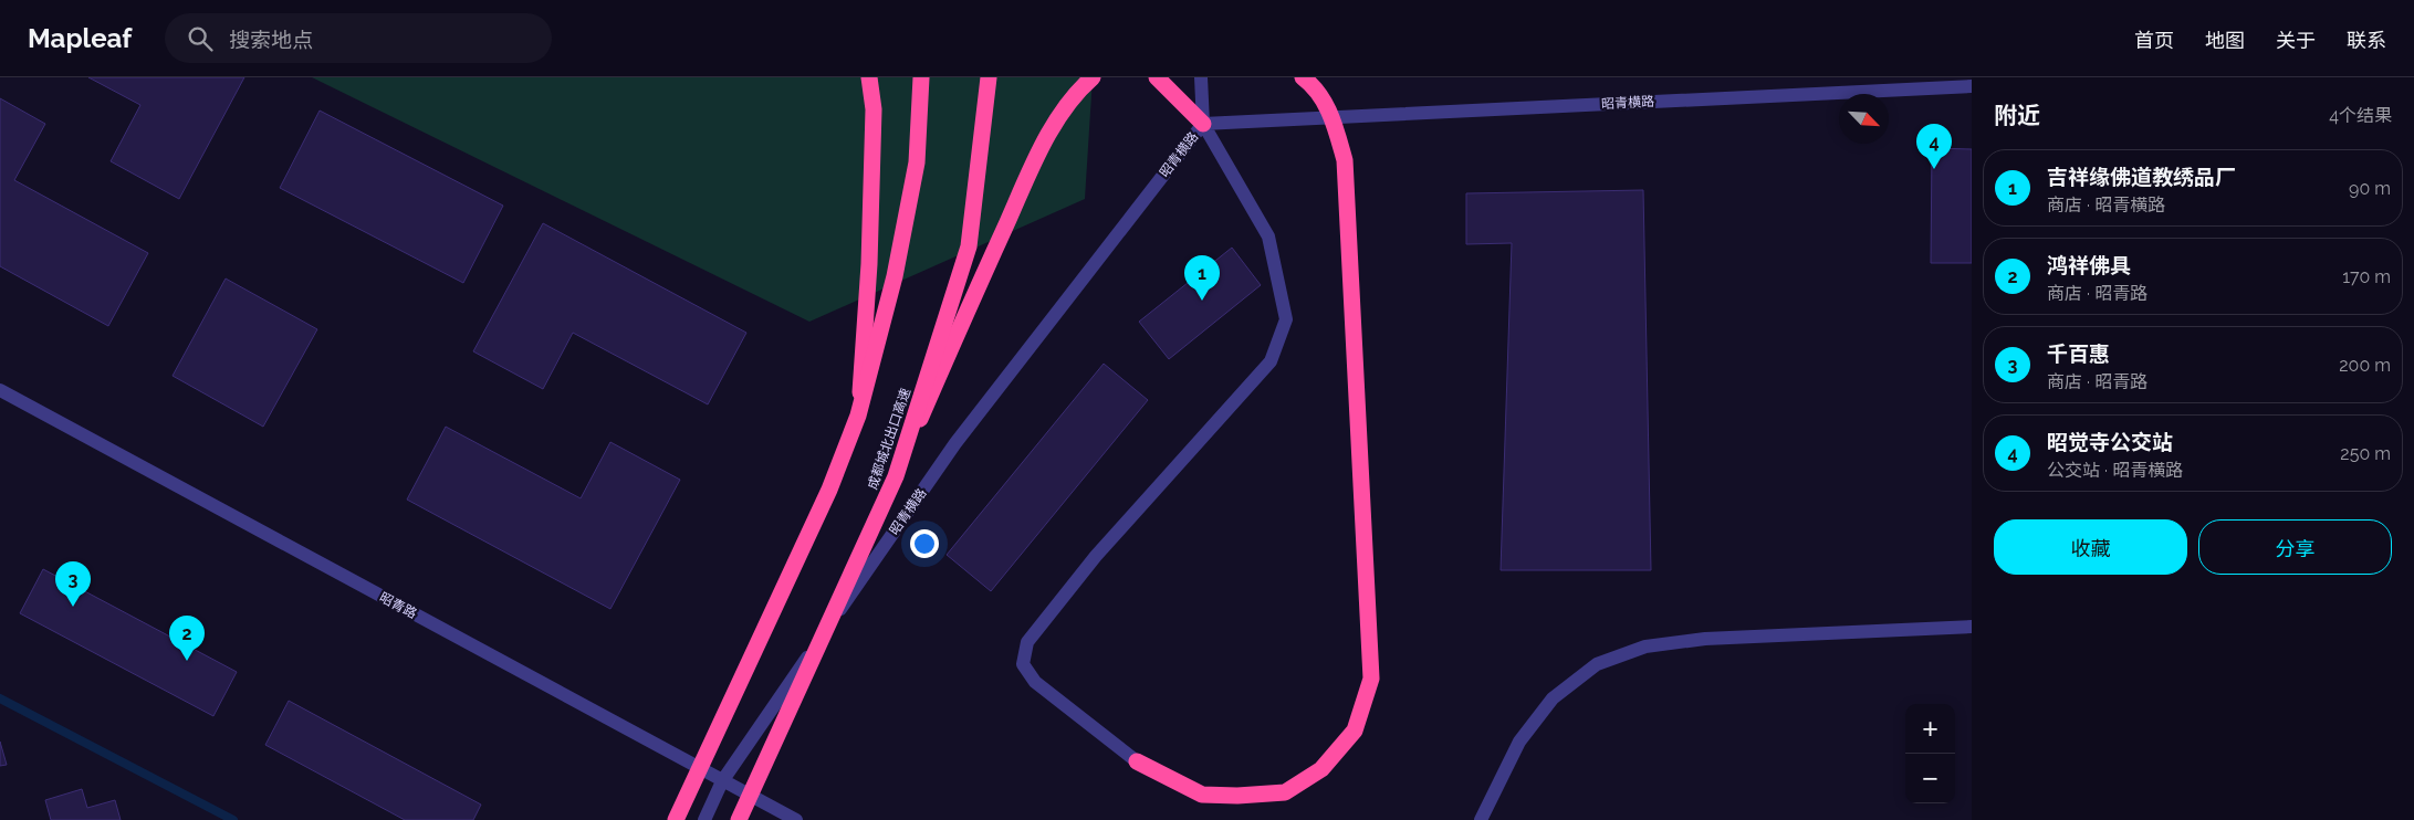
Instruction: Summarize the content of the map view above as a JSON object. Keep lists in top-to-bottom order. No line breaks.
{"streets":{"highway":["成都城北出口高速"],"street":["昭青横路","昭青路"]},"crossings":[["昭青横路","昭青路"]],"north":"bottom right","page":{"header":"Mapleaf","search":"搜索地点","nav":["首页","地图","关于","联系"],"heading":["附近","4个结果"],"pins":["4","1","3","2"],"list":[{"mark":"1","name":"吉祥缘佛道教绣品厂","note":"商店 · 昭青横路","value":"90 m"},{"mark":"2","name":"鸿祥佛具","note":"商店 · 昭青路","value":"170 m"},{"mark":"3","name":"千百惠","note":"商店 · 昭青路","value":"200 m"},{"mark":"4","name":"昭觉寺公交站","note":"公交站 · 昭青横路","value":"250 m"}],"buttons":["收藏","分享"],"map_buttons":["+","−"]}}
